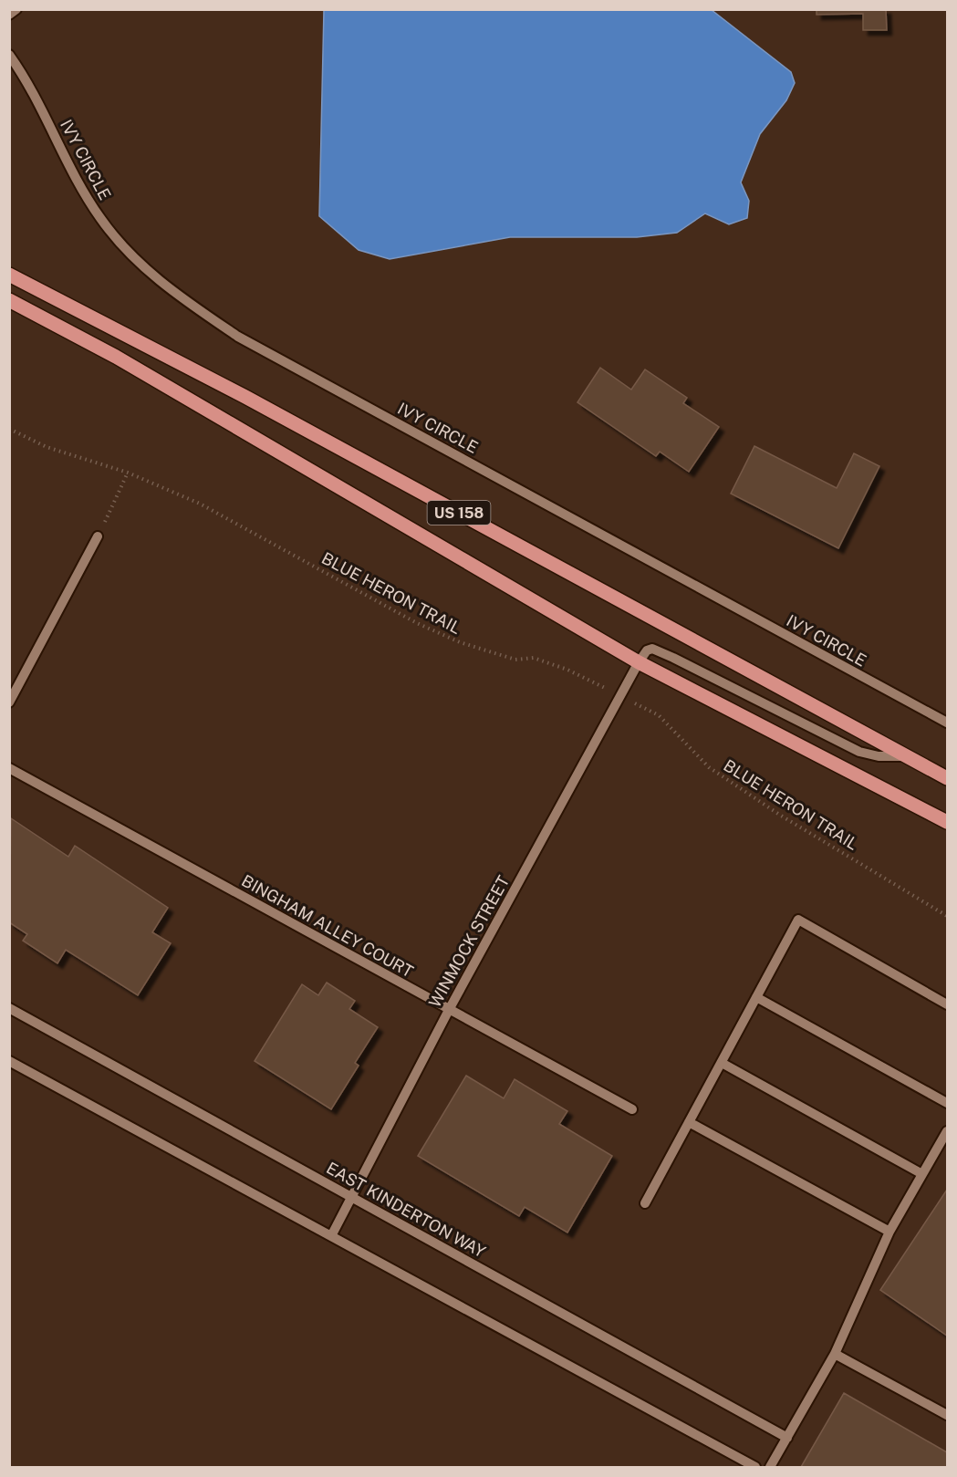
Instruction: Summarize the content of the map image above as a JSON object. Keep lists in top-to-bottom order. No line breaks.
{"streets":{"main road":["US 158"],"street":["IVY CIRCLE","BINGHAM ALLEY COURT","WINMOCK STREET","EAST KINDERTON WAY"],"path":["BLUE HERON TRAIL"]},"crossings":[["US 158","WINMOCK STREET"],["BLUE HERON TRAIL","WINMOCK STREET"],["BINGHAM ALLEY COURT","WINMOCK STREET"],["WINMOCK STREET","EAST KINDERTON WAY"]]}
